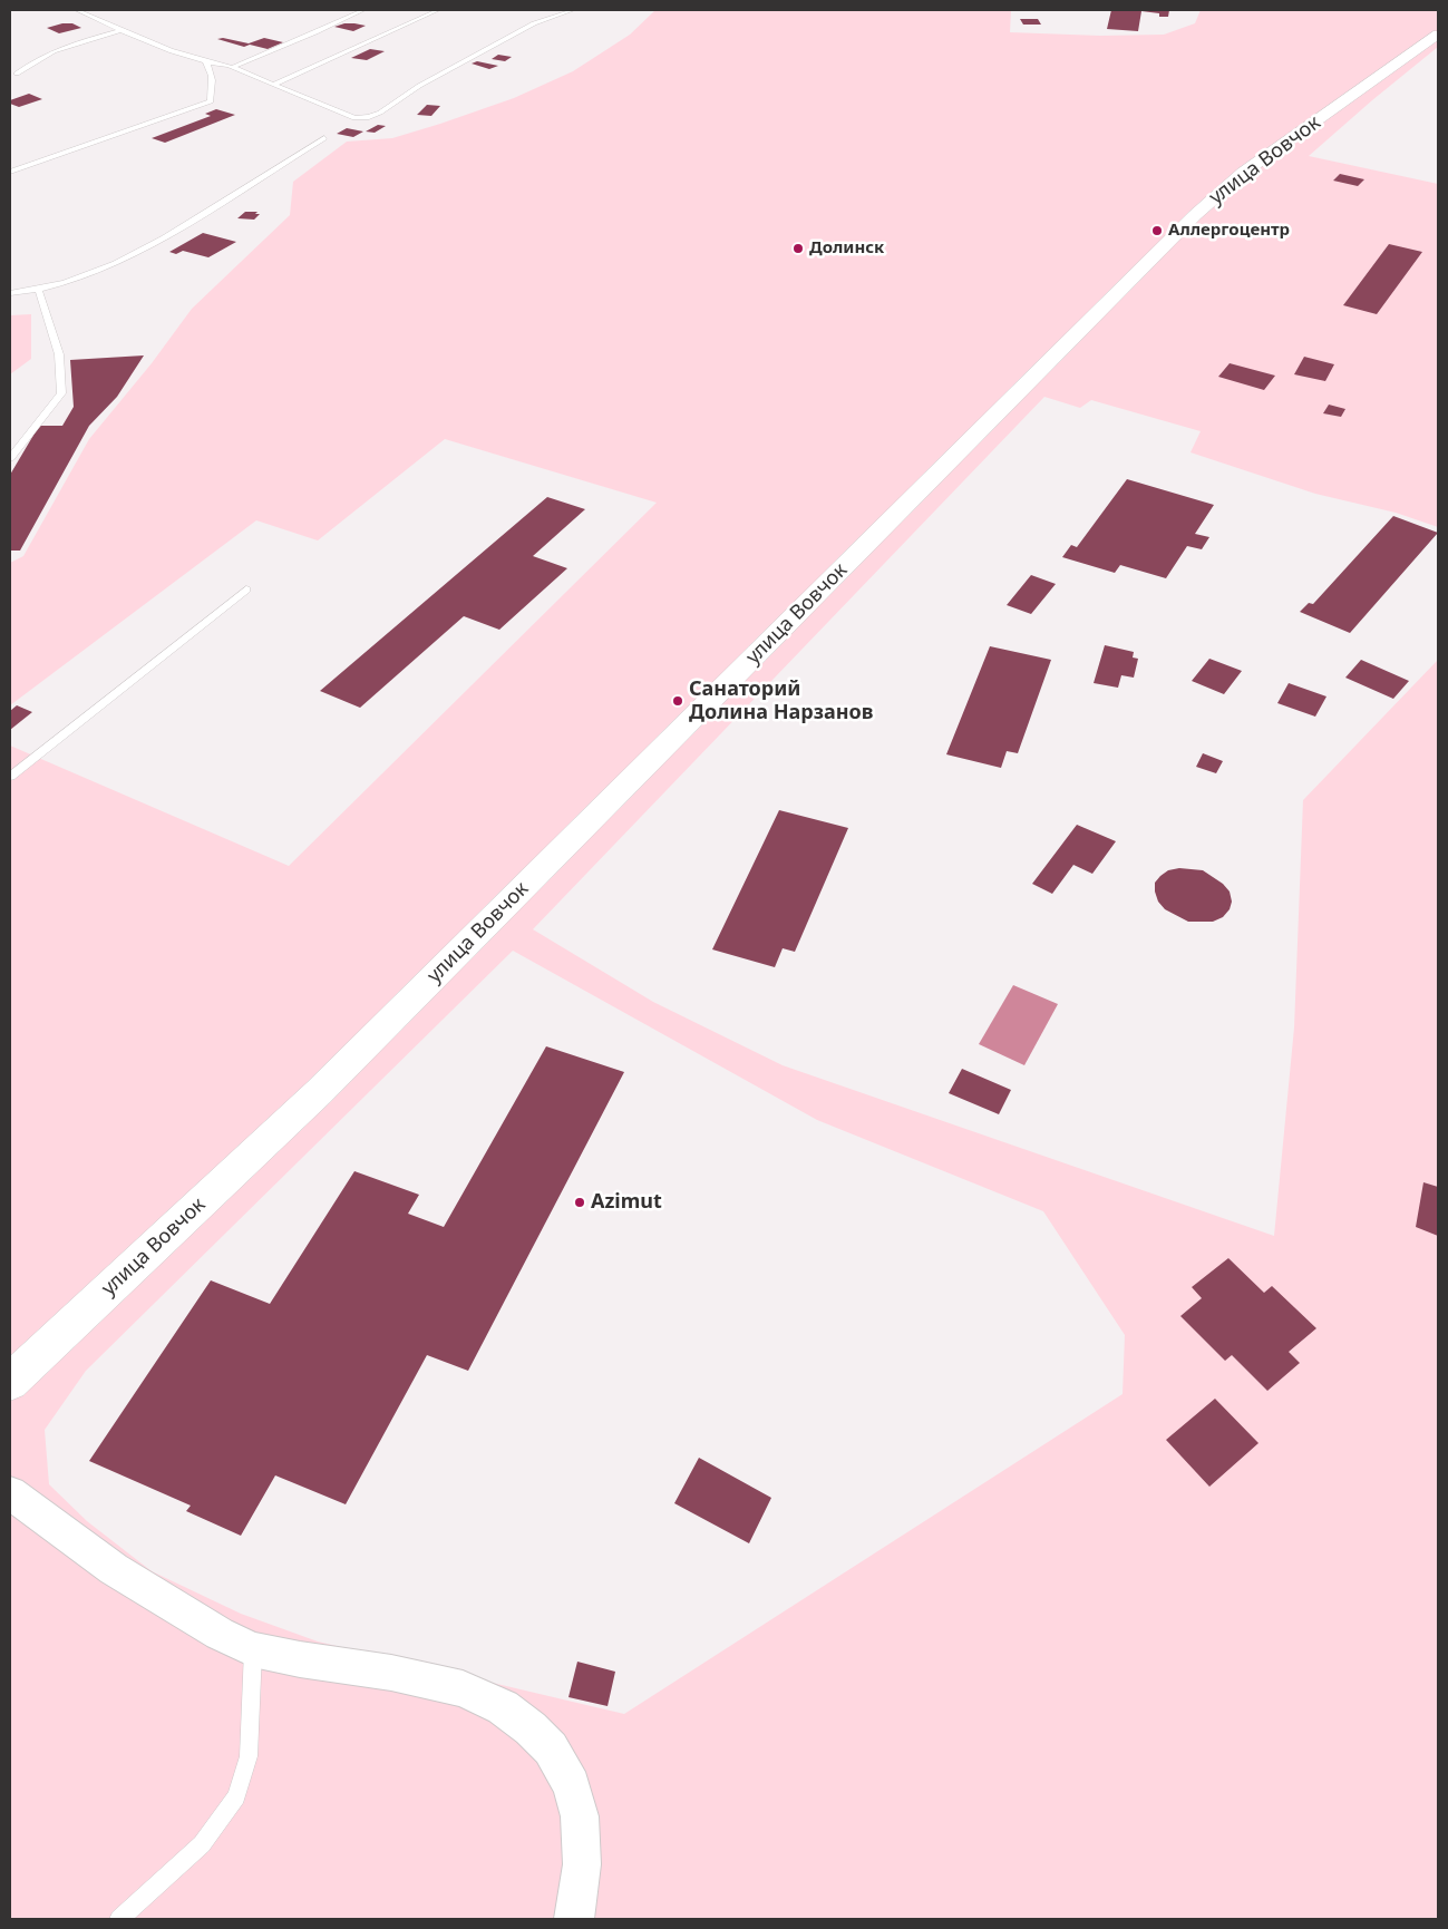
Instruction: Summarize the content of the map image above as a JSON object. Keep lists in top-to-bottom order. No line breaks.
{"streets":{"street":["улица Вовчок"]},"places":["Аллергоцентр","Долинск","Санаторий Долина Нарзанов","Azimut"]}
